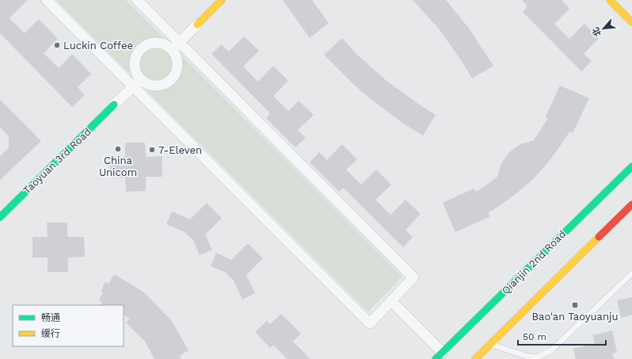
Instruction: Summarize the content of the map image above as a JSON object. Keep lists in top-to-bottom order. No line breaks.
{"streets":{"main road":["Taoyuan 3rd Road","Qianjin 2nd Road"]},"places":{"other":["Luckin Coffee","China Unicom","7-Eleven"],"transit":["Bao'an Taoyuanju"]},"legend":["畅通","缓行"],"scale_bar":"50 m","north":"bottom left"}
